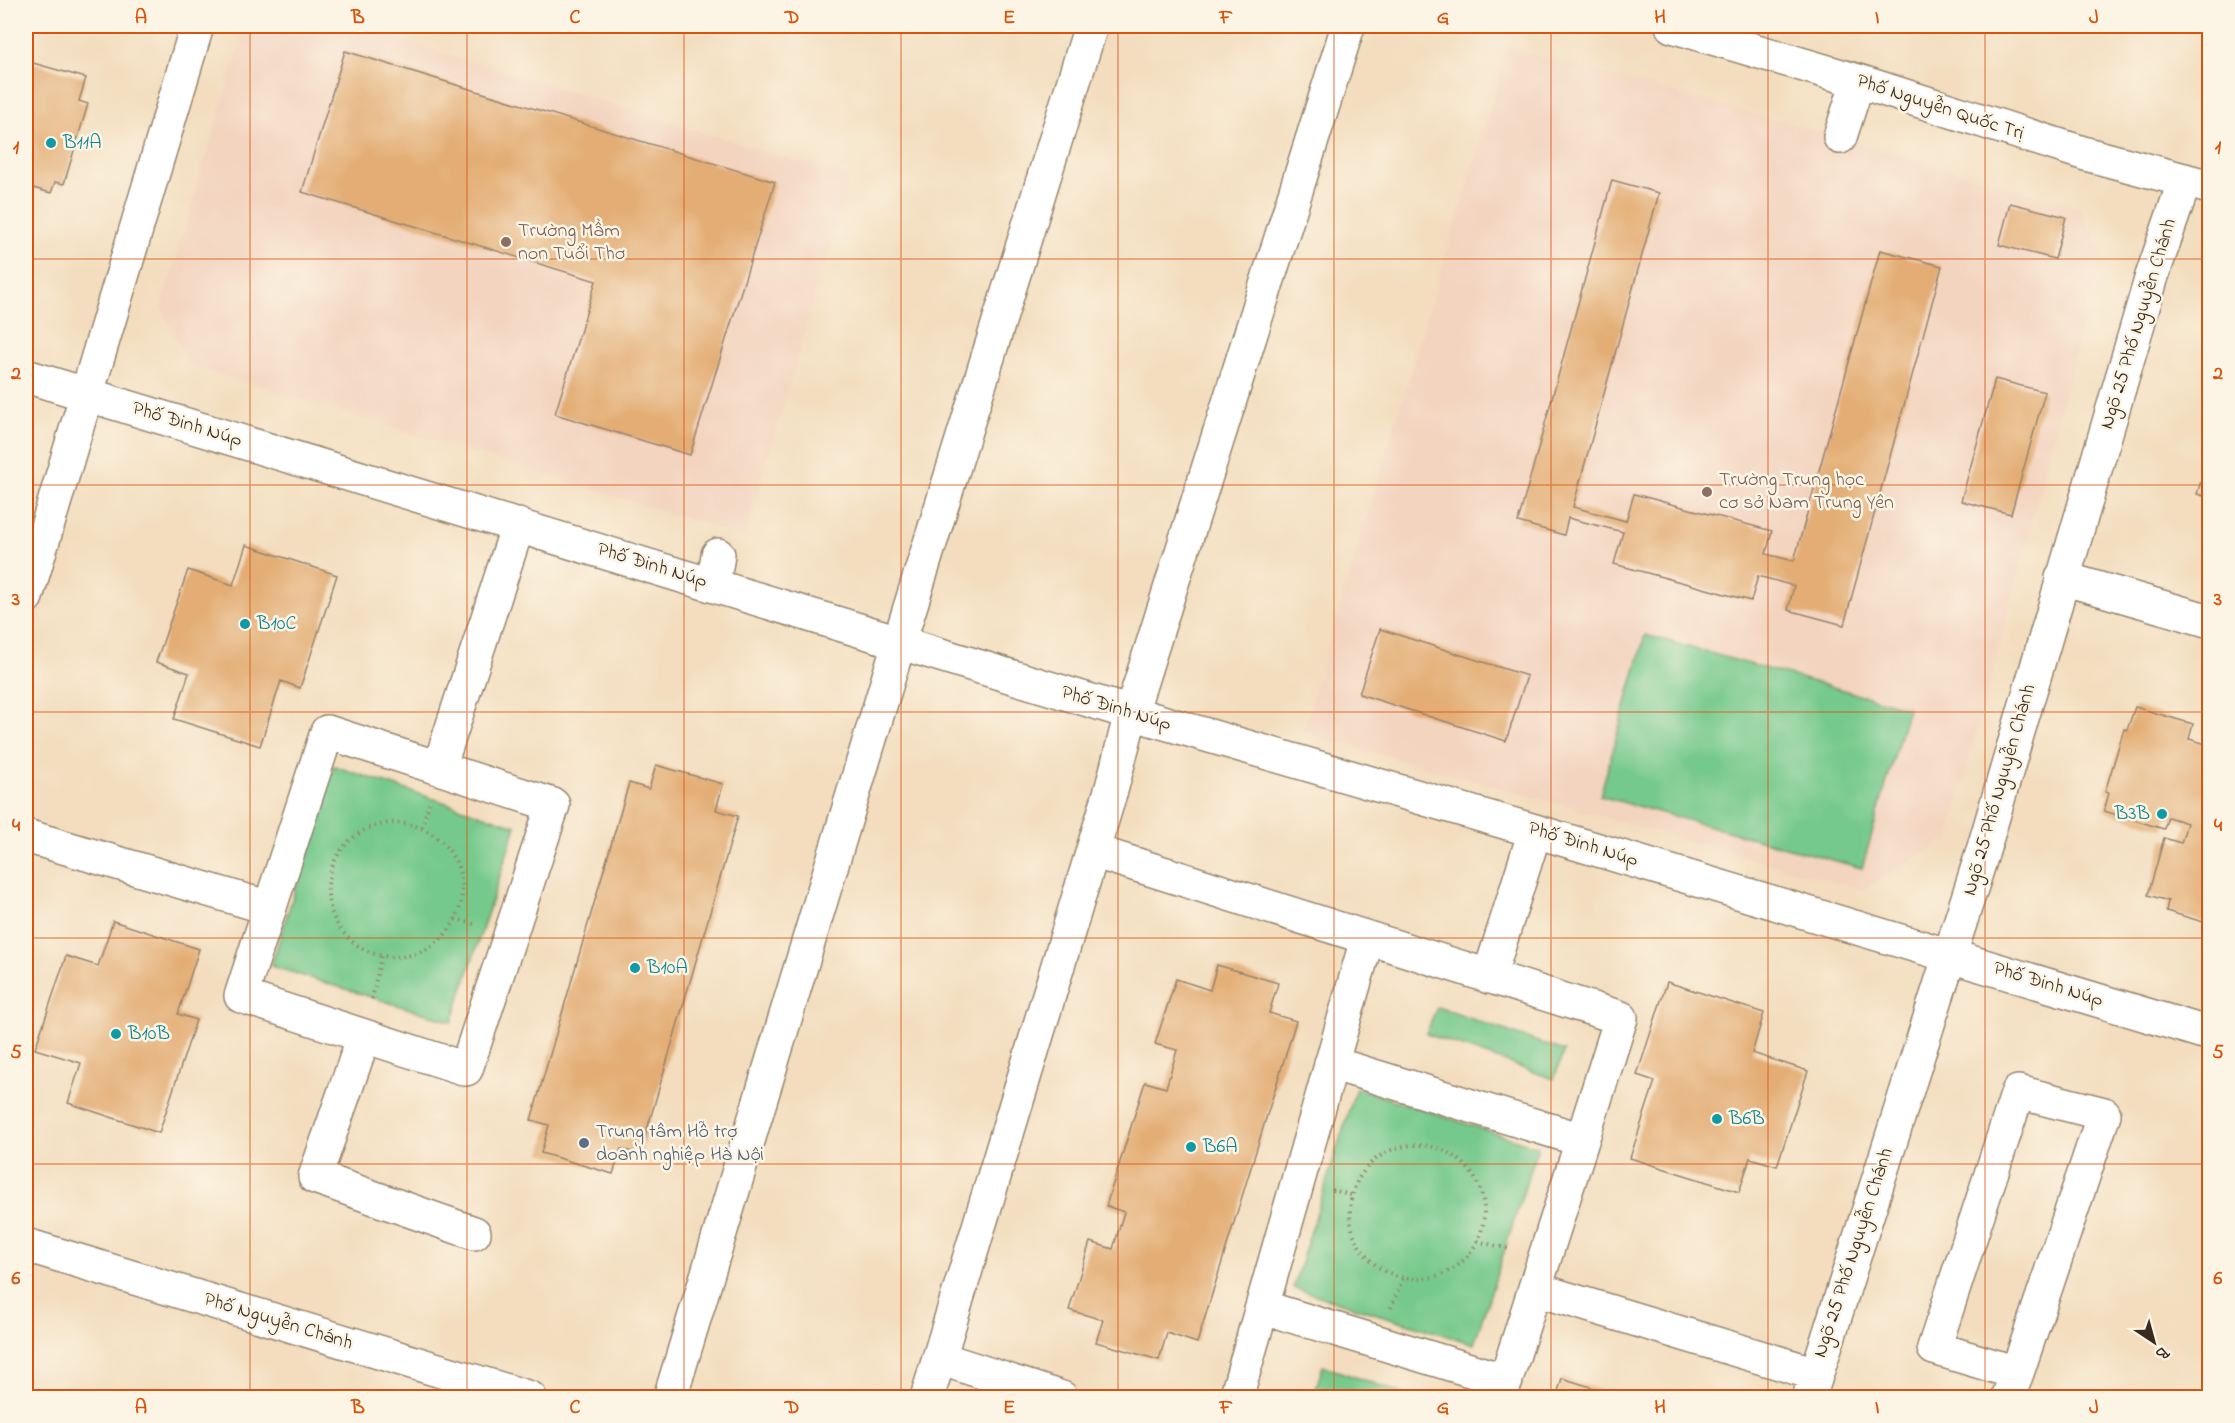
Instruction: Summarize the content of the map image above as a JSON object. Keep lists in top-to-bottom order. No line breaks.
{"streets":{"street":["Phố Nguyễn Quốc Trị","Ngõ 25 Phố Nguyễn Chánh","Phố Đinh Núp","Phố Nguyễn Chánh"]},"crossings":[["Phố Nguyễn Quốc Trị","Ngõ 25 Phố Nguyễn Chánh"],["Ngõ 25 Phố Nguyễn Chánh","Phố Đinh Núp"]],"places":["B11A","Trường Mầm non Tuổi Thơ","Trường Trung học cơ sở Nam Trung Yên","B10C","B3B","B10A","B10B","B6B","Trung tâm Hỗ trợ doanh nghiệp Hà Nội","B6A"],"north":"bottom right","grid":{"columns":["A","B","C","D","E","F","G","H","I","J"],"rows":["1","2","3","4","5","6"]}}
